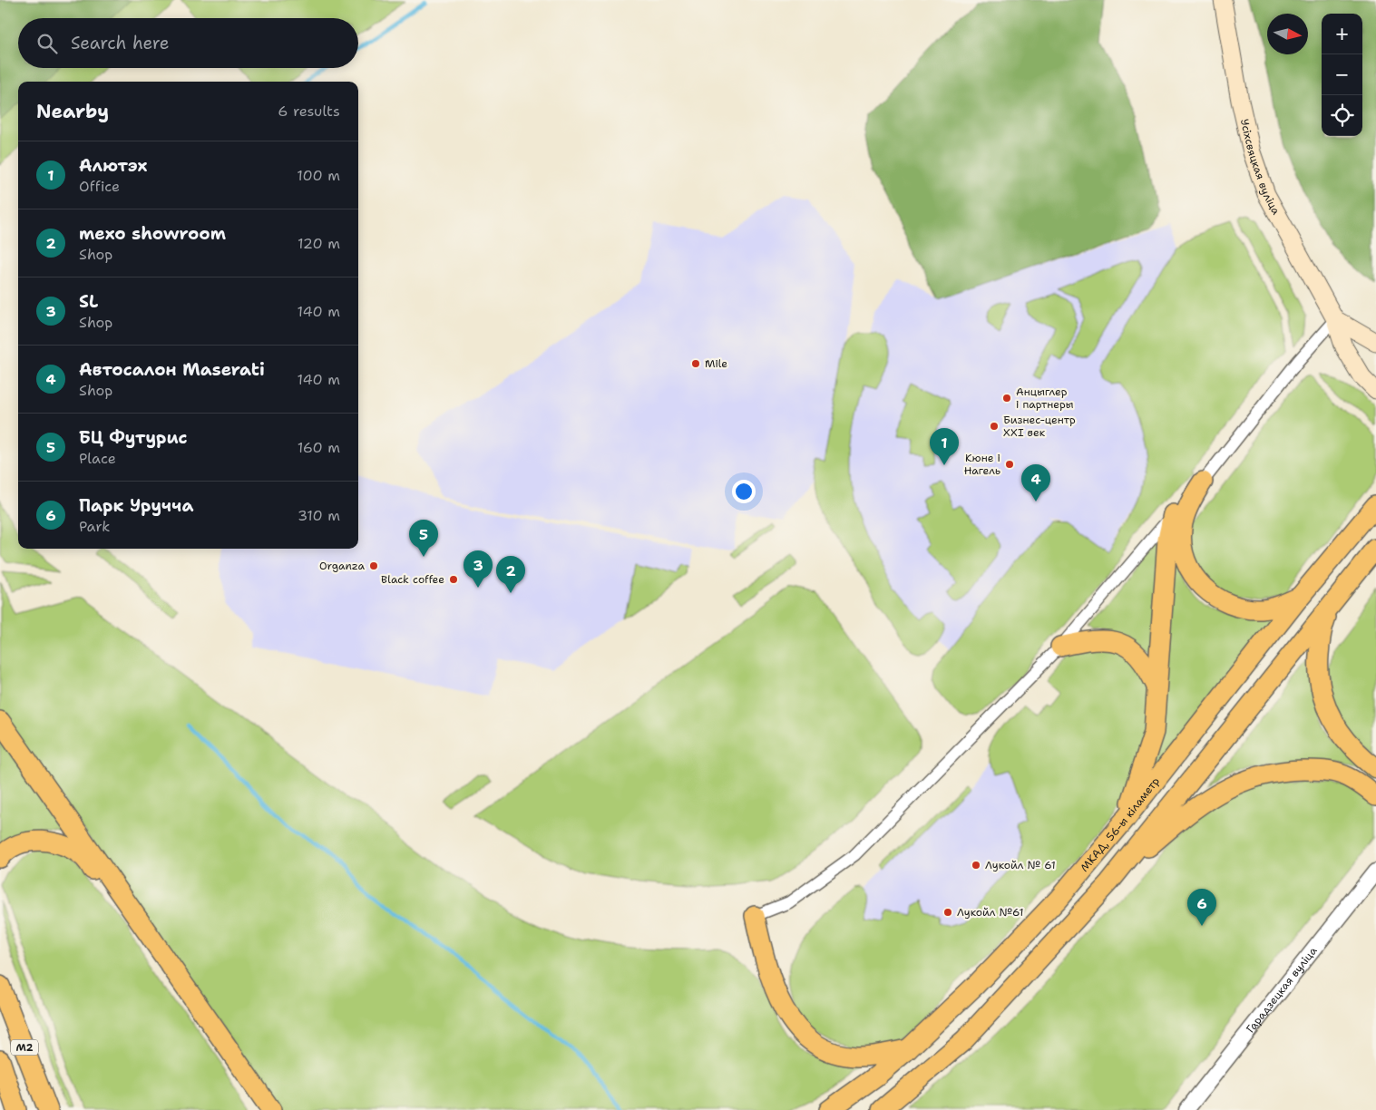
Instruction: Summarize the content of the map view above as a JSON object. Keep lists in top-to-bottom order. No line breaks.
{"streets":{"highway":["МКАД, 56-ы кіламетр","М2"],"main road":["Усіхсвяцкая вуліца"],"street":["Гарадзецкая вуліца"]},"places":["Mile","Анцыглер і партнеры","Бизнес-центр XXI век","Кюне і Нагель","Organza","Black coffee","Лукойл № 61","Лукойл №61"],"north":"right","page":{"map_buttons":["+","−"],"search":"Search here","heading":["Nearby","6 results"],"list":[{"mark":"1","name":"Алютэх","note":"Office","value":"100 m"},{"mark":"2","name":"mexo showroom","note":"Shop","value":"120 m"},{"mark":"3","name":"SL","note":"Shop","value":"140 m"},{"mark":"4","name":"Автосалон Maserati","note":"Shop","value":"140 m"},{"mark":"5","name":"БЦ Футурис","note":"Place","value":"160 m"},{"mark":"6","name":"Парк Уручча","note":"Park","value":"310 m"}],"pins":["1","4","5","3","2","6"]}}
